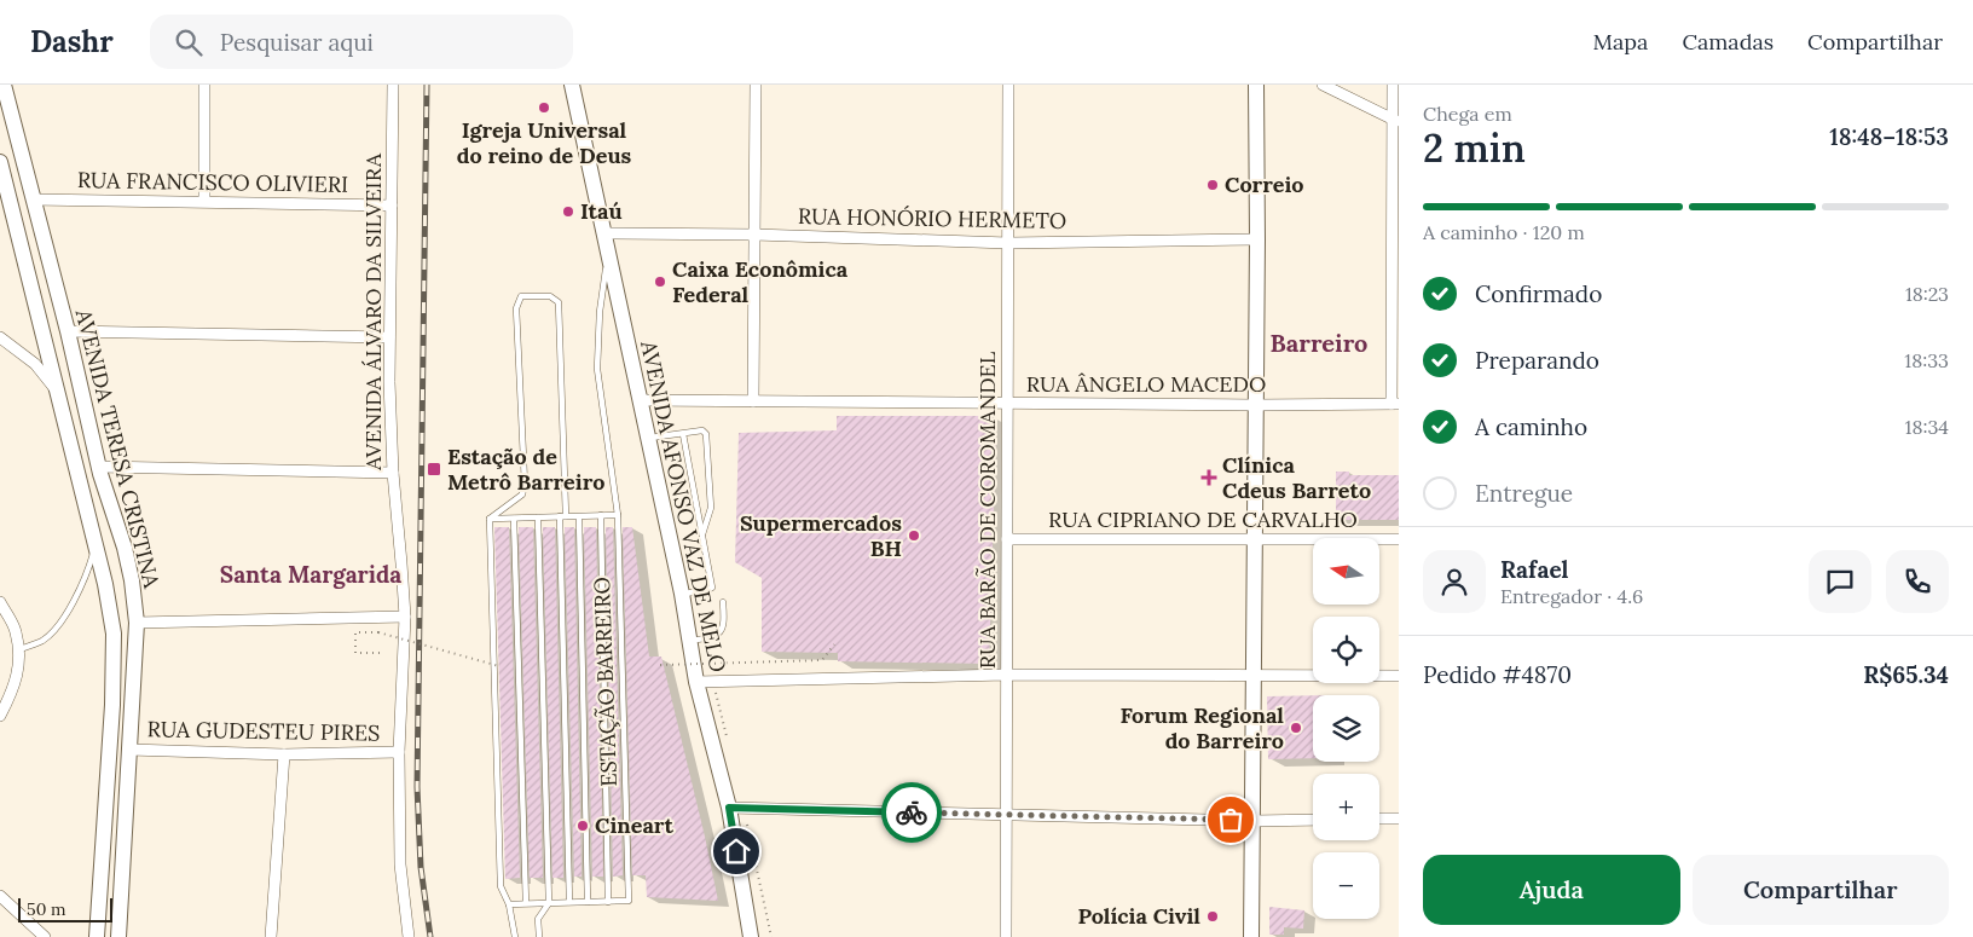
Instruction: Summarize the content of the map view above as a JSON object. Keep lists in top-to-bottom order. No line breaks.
{"streets":{"main road":["AVENIDA TERESA CRISTINA","AVENIDA AFONSO VAZ DE MELO"],"street":["RUA FRANCISCO OLIVIERI","RUA HONÓRIO HERMETO","AVENIDA ÁLVARO DA SILVEIRA","RUA ÂNGELO MACEDO","RUA BARÃO DE COROMANDEL","RUA CIPRIANO DE CARVALHO","RUA GUDESTEU PIRES"],"lane":["ESTAÇÃO BARREIRO"]},"crossings":[["RUA FRANCISCO OLIVIERI","AVENIDA ÁLVARO DA SILVEIRA"],["RUA FRANCISCO OLIVIERI","AVENIDA TERESA CRISTINA"],["RUA HONÓRIO HERMETO","AVENIDA AFONSO VAZ DE MELO"],["RUA HONÓRIO HERMETO","RUA BARÃO DE COROMANDEL"],["AVENIDA ÁLVARO DA SILVEIRA","RUA GUDESTEU PIRES"],["RUA ÂNGELO MACEDO","AVENIDA AFONSO VAZ DE MELO"],["RUA ÂNGELO MACEDO","RUA BARÃO DE COROMANDEL"],["AVENIDA TERESA CRISTINA","RUA GUDESTEU PIRES"],["AVENIDA AFONSO VAZ DE MELO","ESTAÇÃO BARREIRO"],["RUA BARÃO DE COROMANDEL","RUA CIPRIANO DE CARVALHO"]],"districts":["Barreiro","Santa Margarida"],"places":{"other":["Igreja Universal do reino de Deus","Correio","Itaú","Caixa Econômica Federal","Supermercados BH","Forum Regional do Barreiro","Cineart","Polícia Civil"],"transit":["Estação de Metrô Barreiro"],"health":["Clínica Cdeus Barreto"]},"scale_bar":"50 m","north":"left","page":{"header":"Dashr","search":"Pesquisar aqui","nav":["Mapa","Camadas","Compartilhar"],"heading":["2 min","Chega em","18:48–18:53"],"panel":["Rafael","Entregador · 4.6","Pedido #4870","R$65.34"],"bar":"A caminho · 120 m","list":[["Confirmado","18:23"],["Preparando","18:33"],["A caminho","18:34"],"Entregue"],"map_buttons":["+","−"],"buttons":["Ajuda","Compartilhar"],"scale":"50 m"}}
